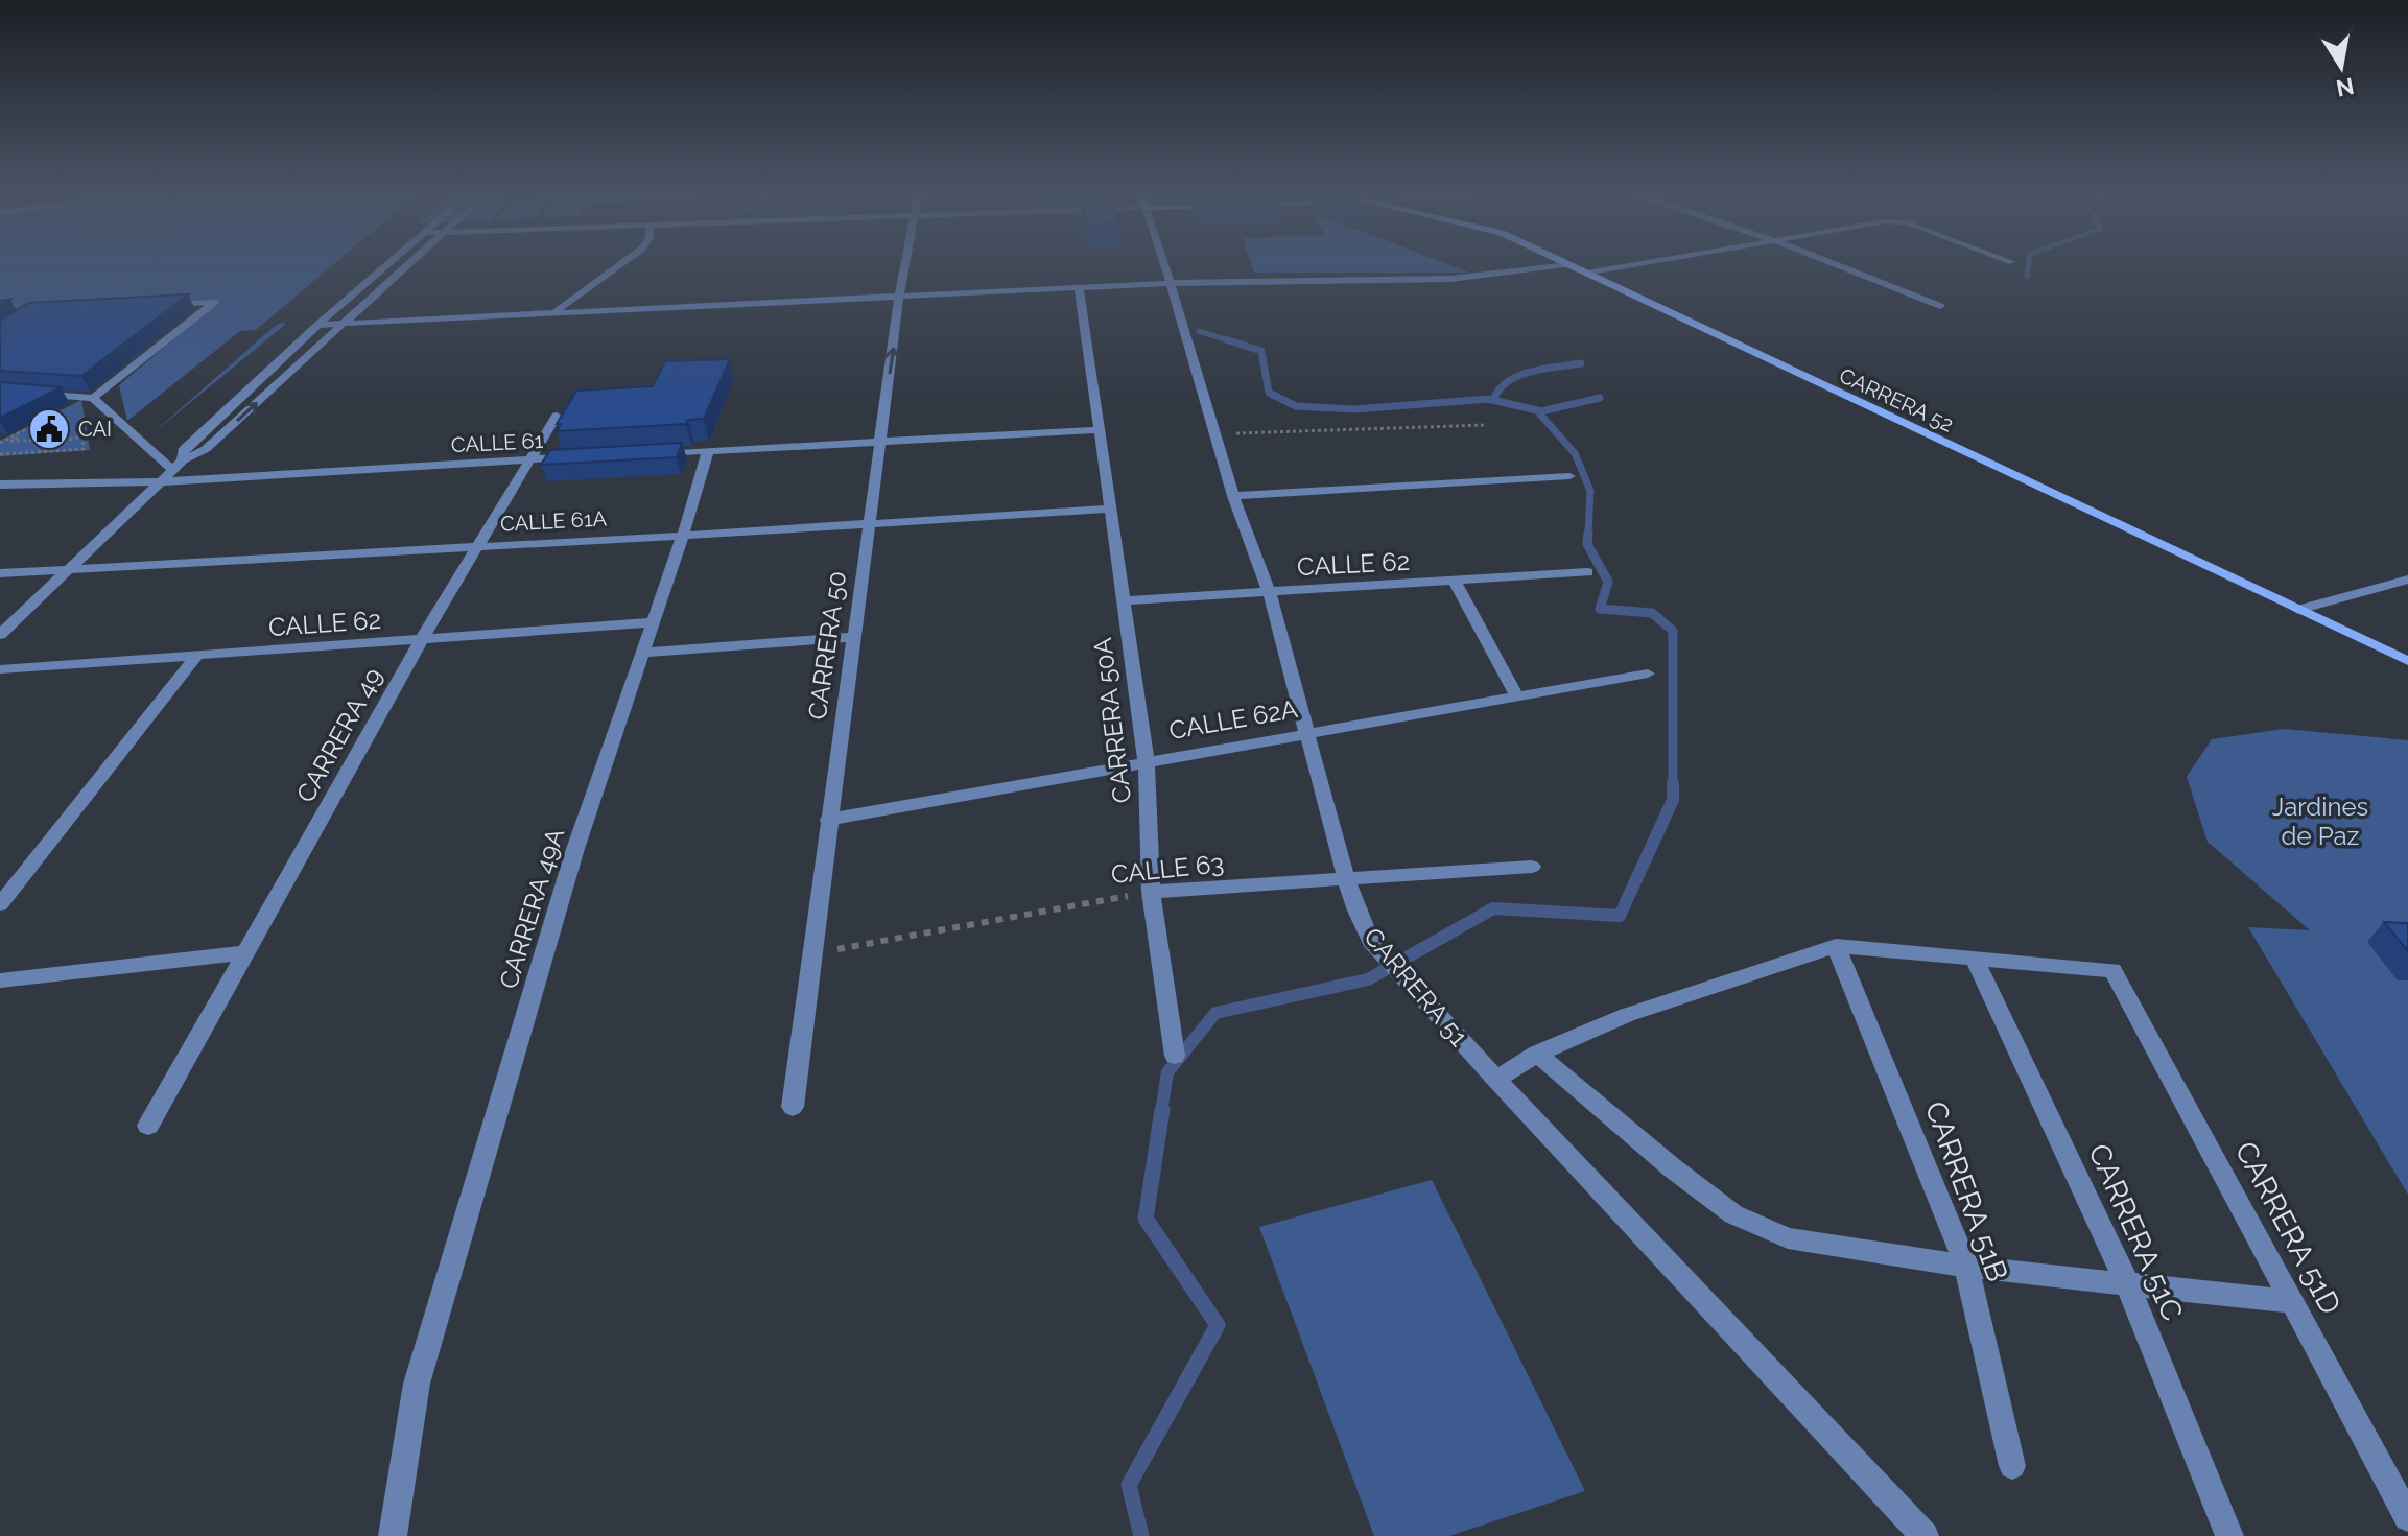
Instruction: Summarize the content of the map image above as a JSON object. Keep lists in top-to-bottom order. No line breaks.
{"streets":{"main road":["CARRERA 52"],"street":["CALLE 61","CALLE 61A","CALLE 62","CARRERA 50","CALLE 62A","CARRERA 50A","CARRERA 49","CALLE 63","CARRERA 49A","CARRERA 51","CARRERA 51B","CARRERA 51D","CARRERA 51C"]},"crossings":[["CALLE 61","CARRERA 49"],["CALLE 61A","CARRERA 50"],["CALLE 61A","CARRERA 50A"],["CALLE 61A","CARRERA 49"],["CALLE 61A","CARRERA 49A"],["CALLE 62","CARRERA 50A"],["CALLE 62","CARRERA 49"],["CALLE 62","CARRERA 49A"],["CALLE 62","CARRERA 51"],["CARRERA 50","CALLE 62A"],["CARRERA 50","CALLE 63"],["CALLE 62A","CARRERA 50A"],["CALLE 62A","CARRERA 51"],["CARRERA 50A","CALLE 63"],["CALLE 63","CARRERA 51"],["CARRERA 51D","CARRERA 51C"]],"parks":["Jardines de Paz"],"places":{"public building":["CAI"]},"north":"bottom"}
